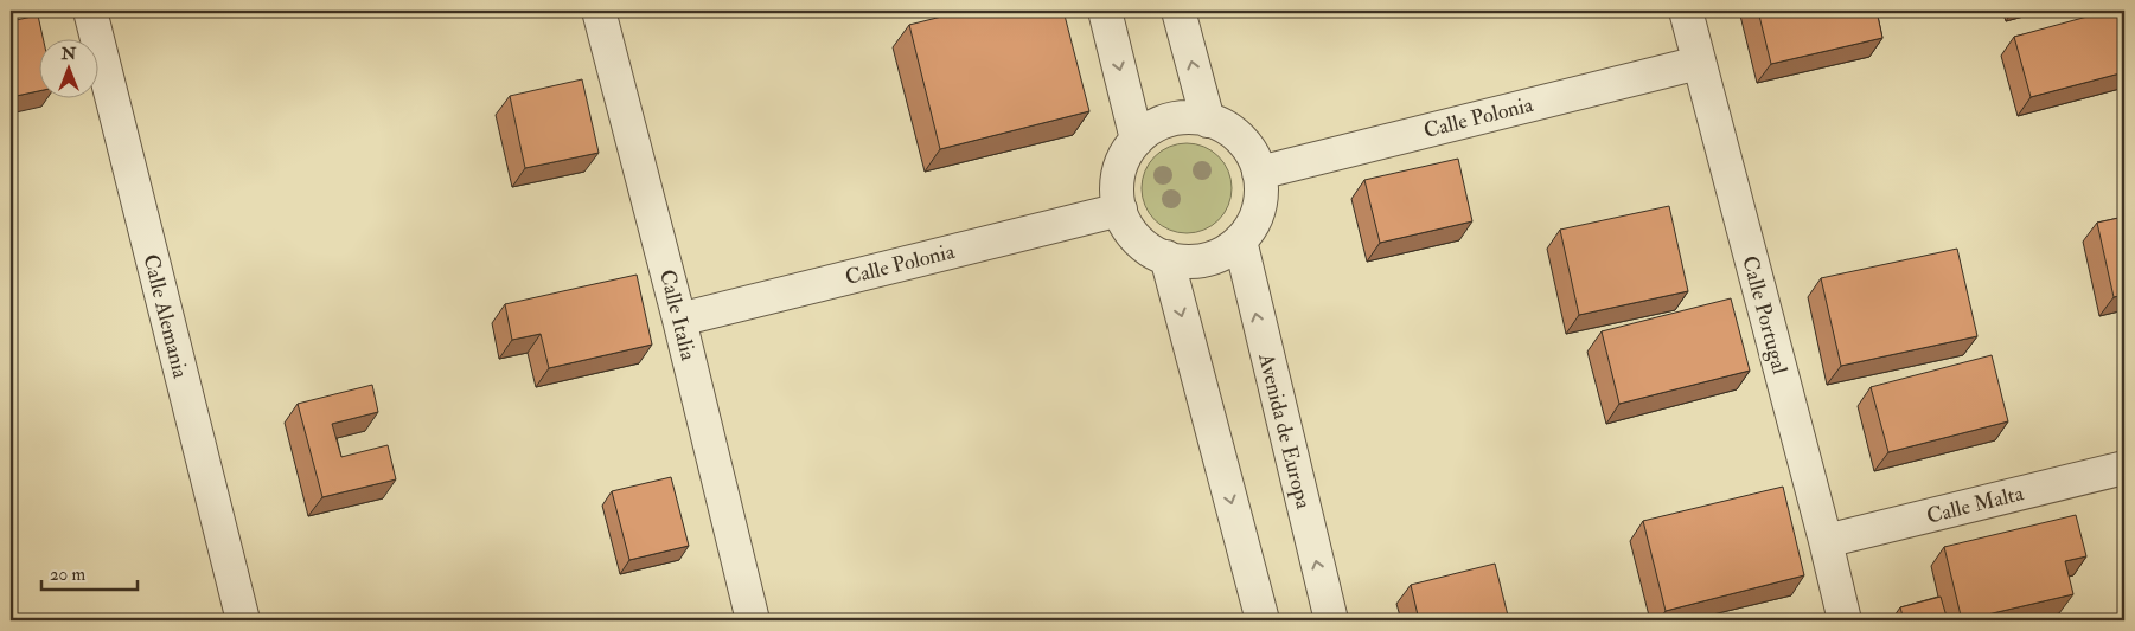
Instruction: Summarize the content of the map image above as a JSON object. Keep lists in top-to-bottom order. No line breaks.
{"streets":{"street":["Calle Polonia","Calle Italia","Calle Portugal","Calle Alemania","Avenida de Europa","Calle Malta"]},"crossings":[["Calle Polonia","Calle Italia"],["Calle Polonia","Calle Portugal"],["Calle Polonia","Avenida de Europa"],["Calle Portugal","Calle Malta"]],"scale_bar":"20 m","north":"top"}
